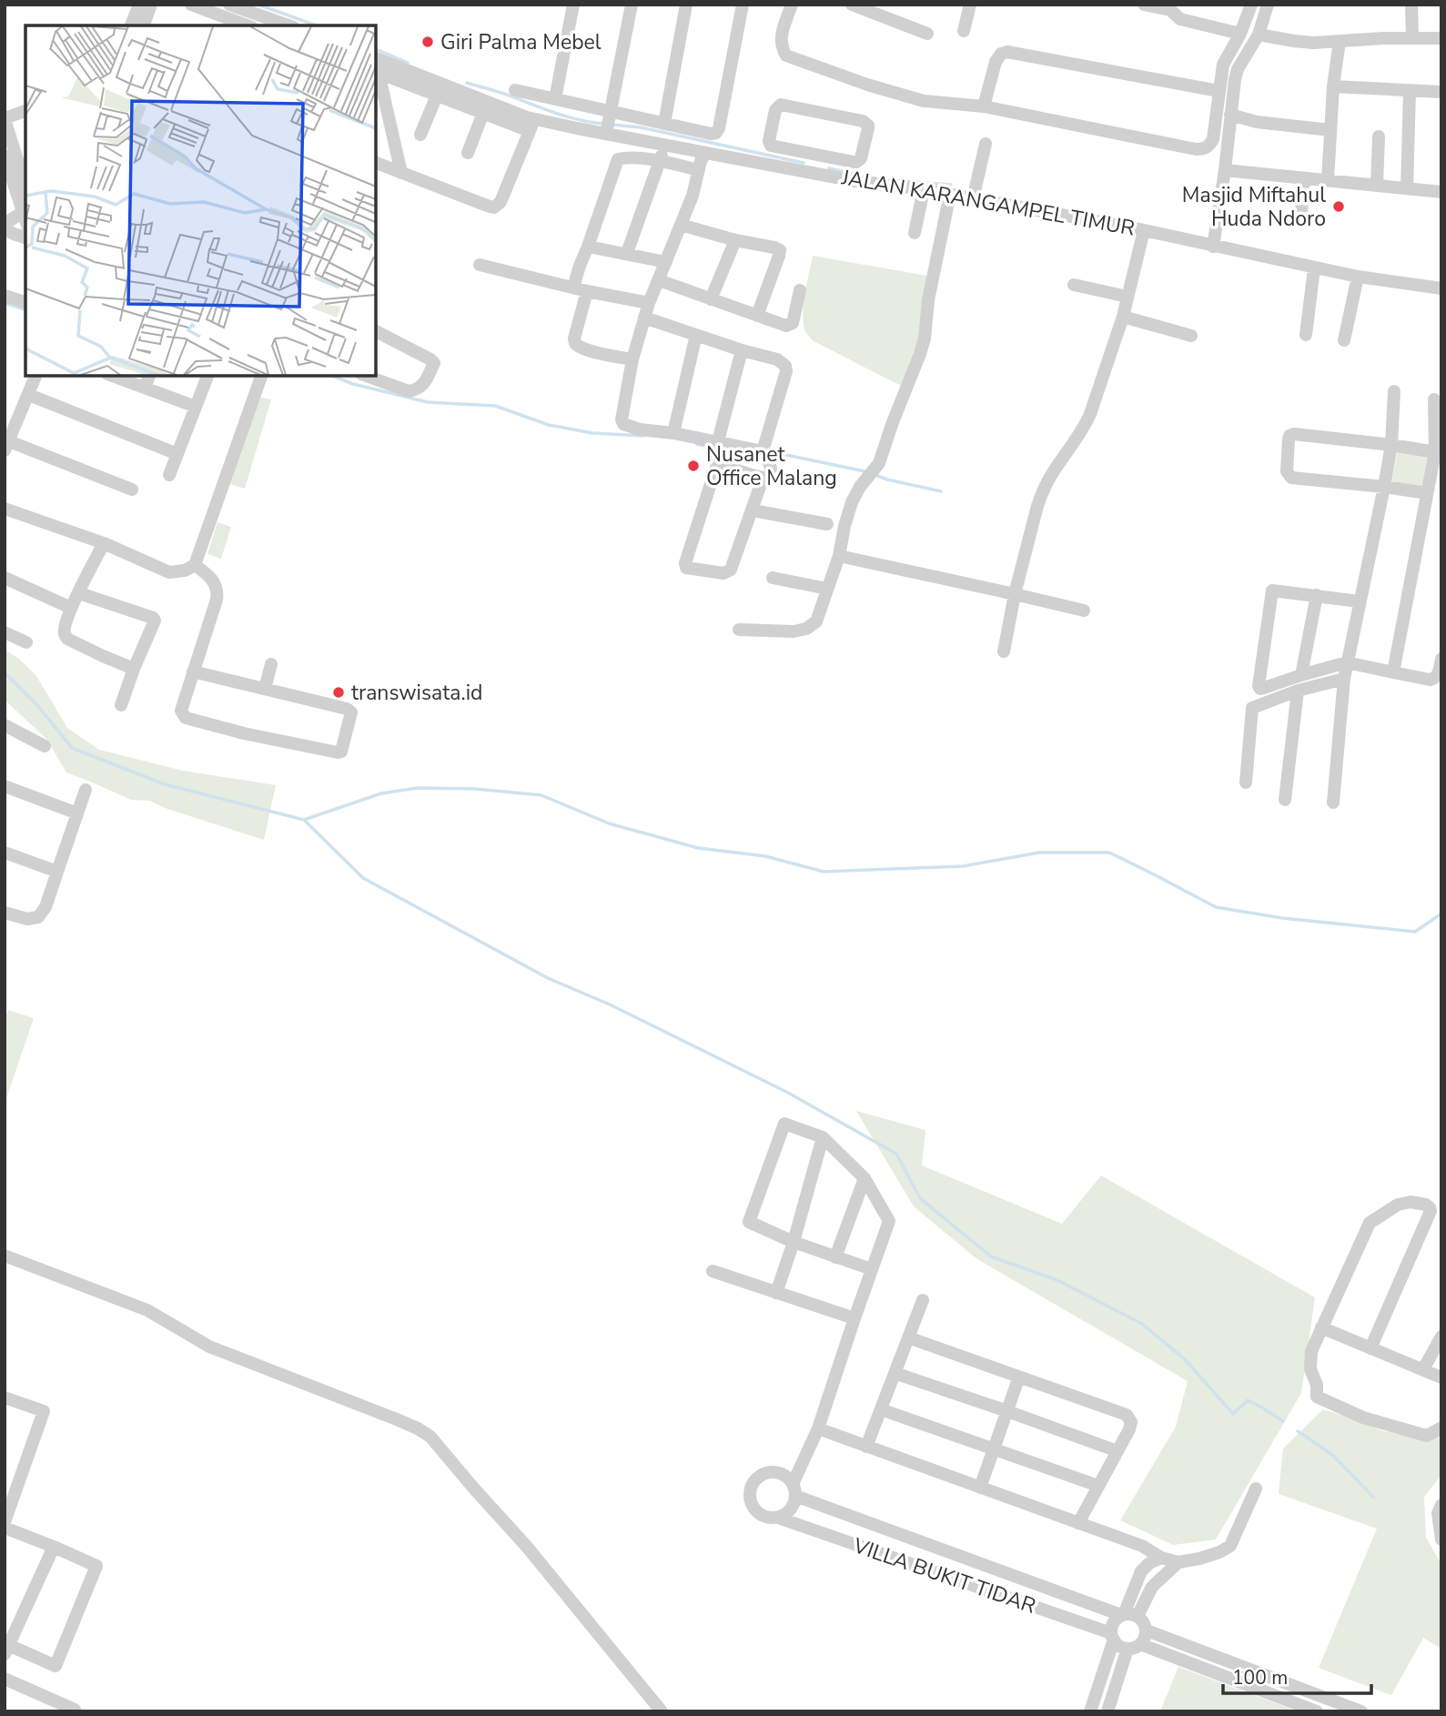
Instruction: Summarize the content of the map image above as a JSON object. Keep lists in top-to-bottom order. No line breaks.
{"streets":{"street":["JALAN KARANGAMPEL TIMUR","VILLA BUKIT TIDAR"]},"places":["Giri Palma Mebel","Masjid Miftahul Huda Ndoro","Nusanet Office Malang","transwisata.id"],"scale_bar":"100 m"}
